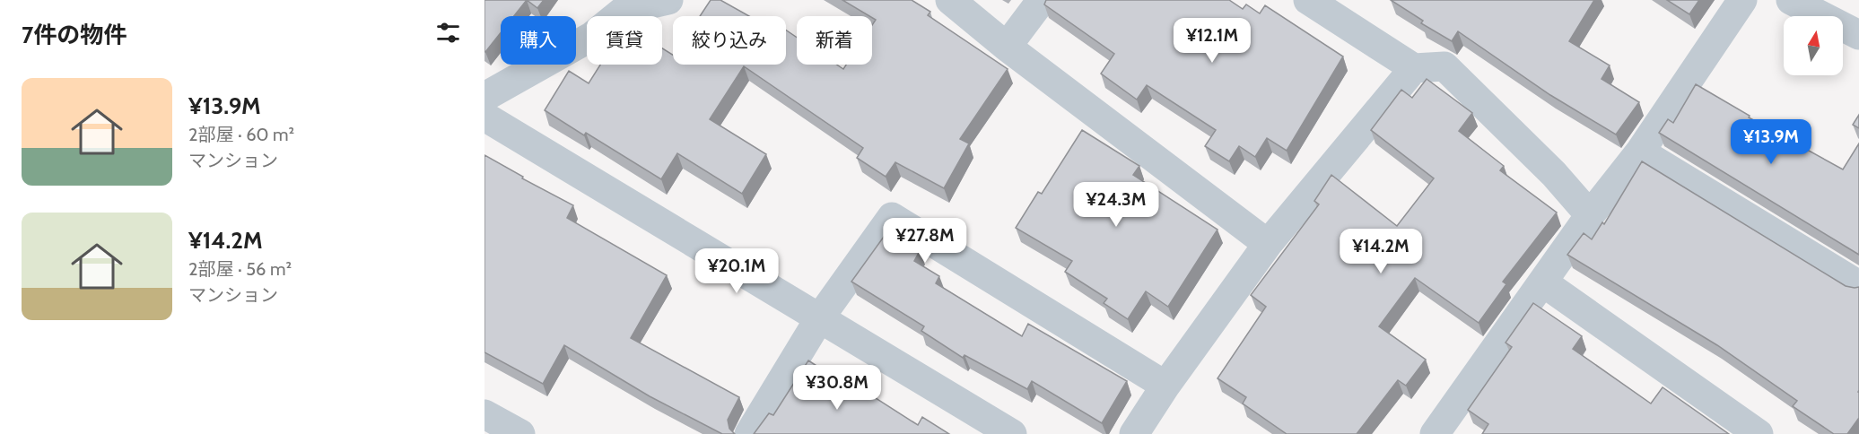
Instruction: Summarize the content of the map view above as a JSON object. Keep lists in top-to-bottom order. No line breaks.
{"north":"top","page":{"heading":"7件の物件","chip":["購入","賃貸","絞り込み","新着"],"price":["¥12.1M","¥13.9M","¥24.3M","¥27.8M","¥14.2M","¥20.1M","¥30.8M"],"list":[{"name":"¥13.9M","note":"2部屋 · 60 m² · マンション"},{"name":"¥14.2M","note":"2部屋 · 56 m² · マンション"}]}}
